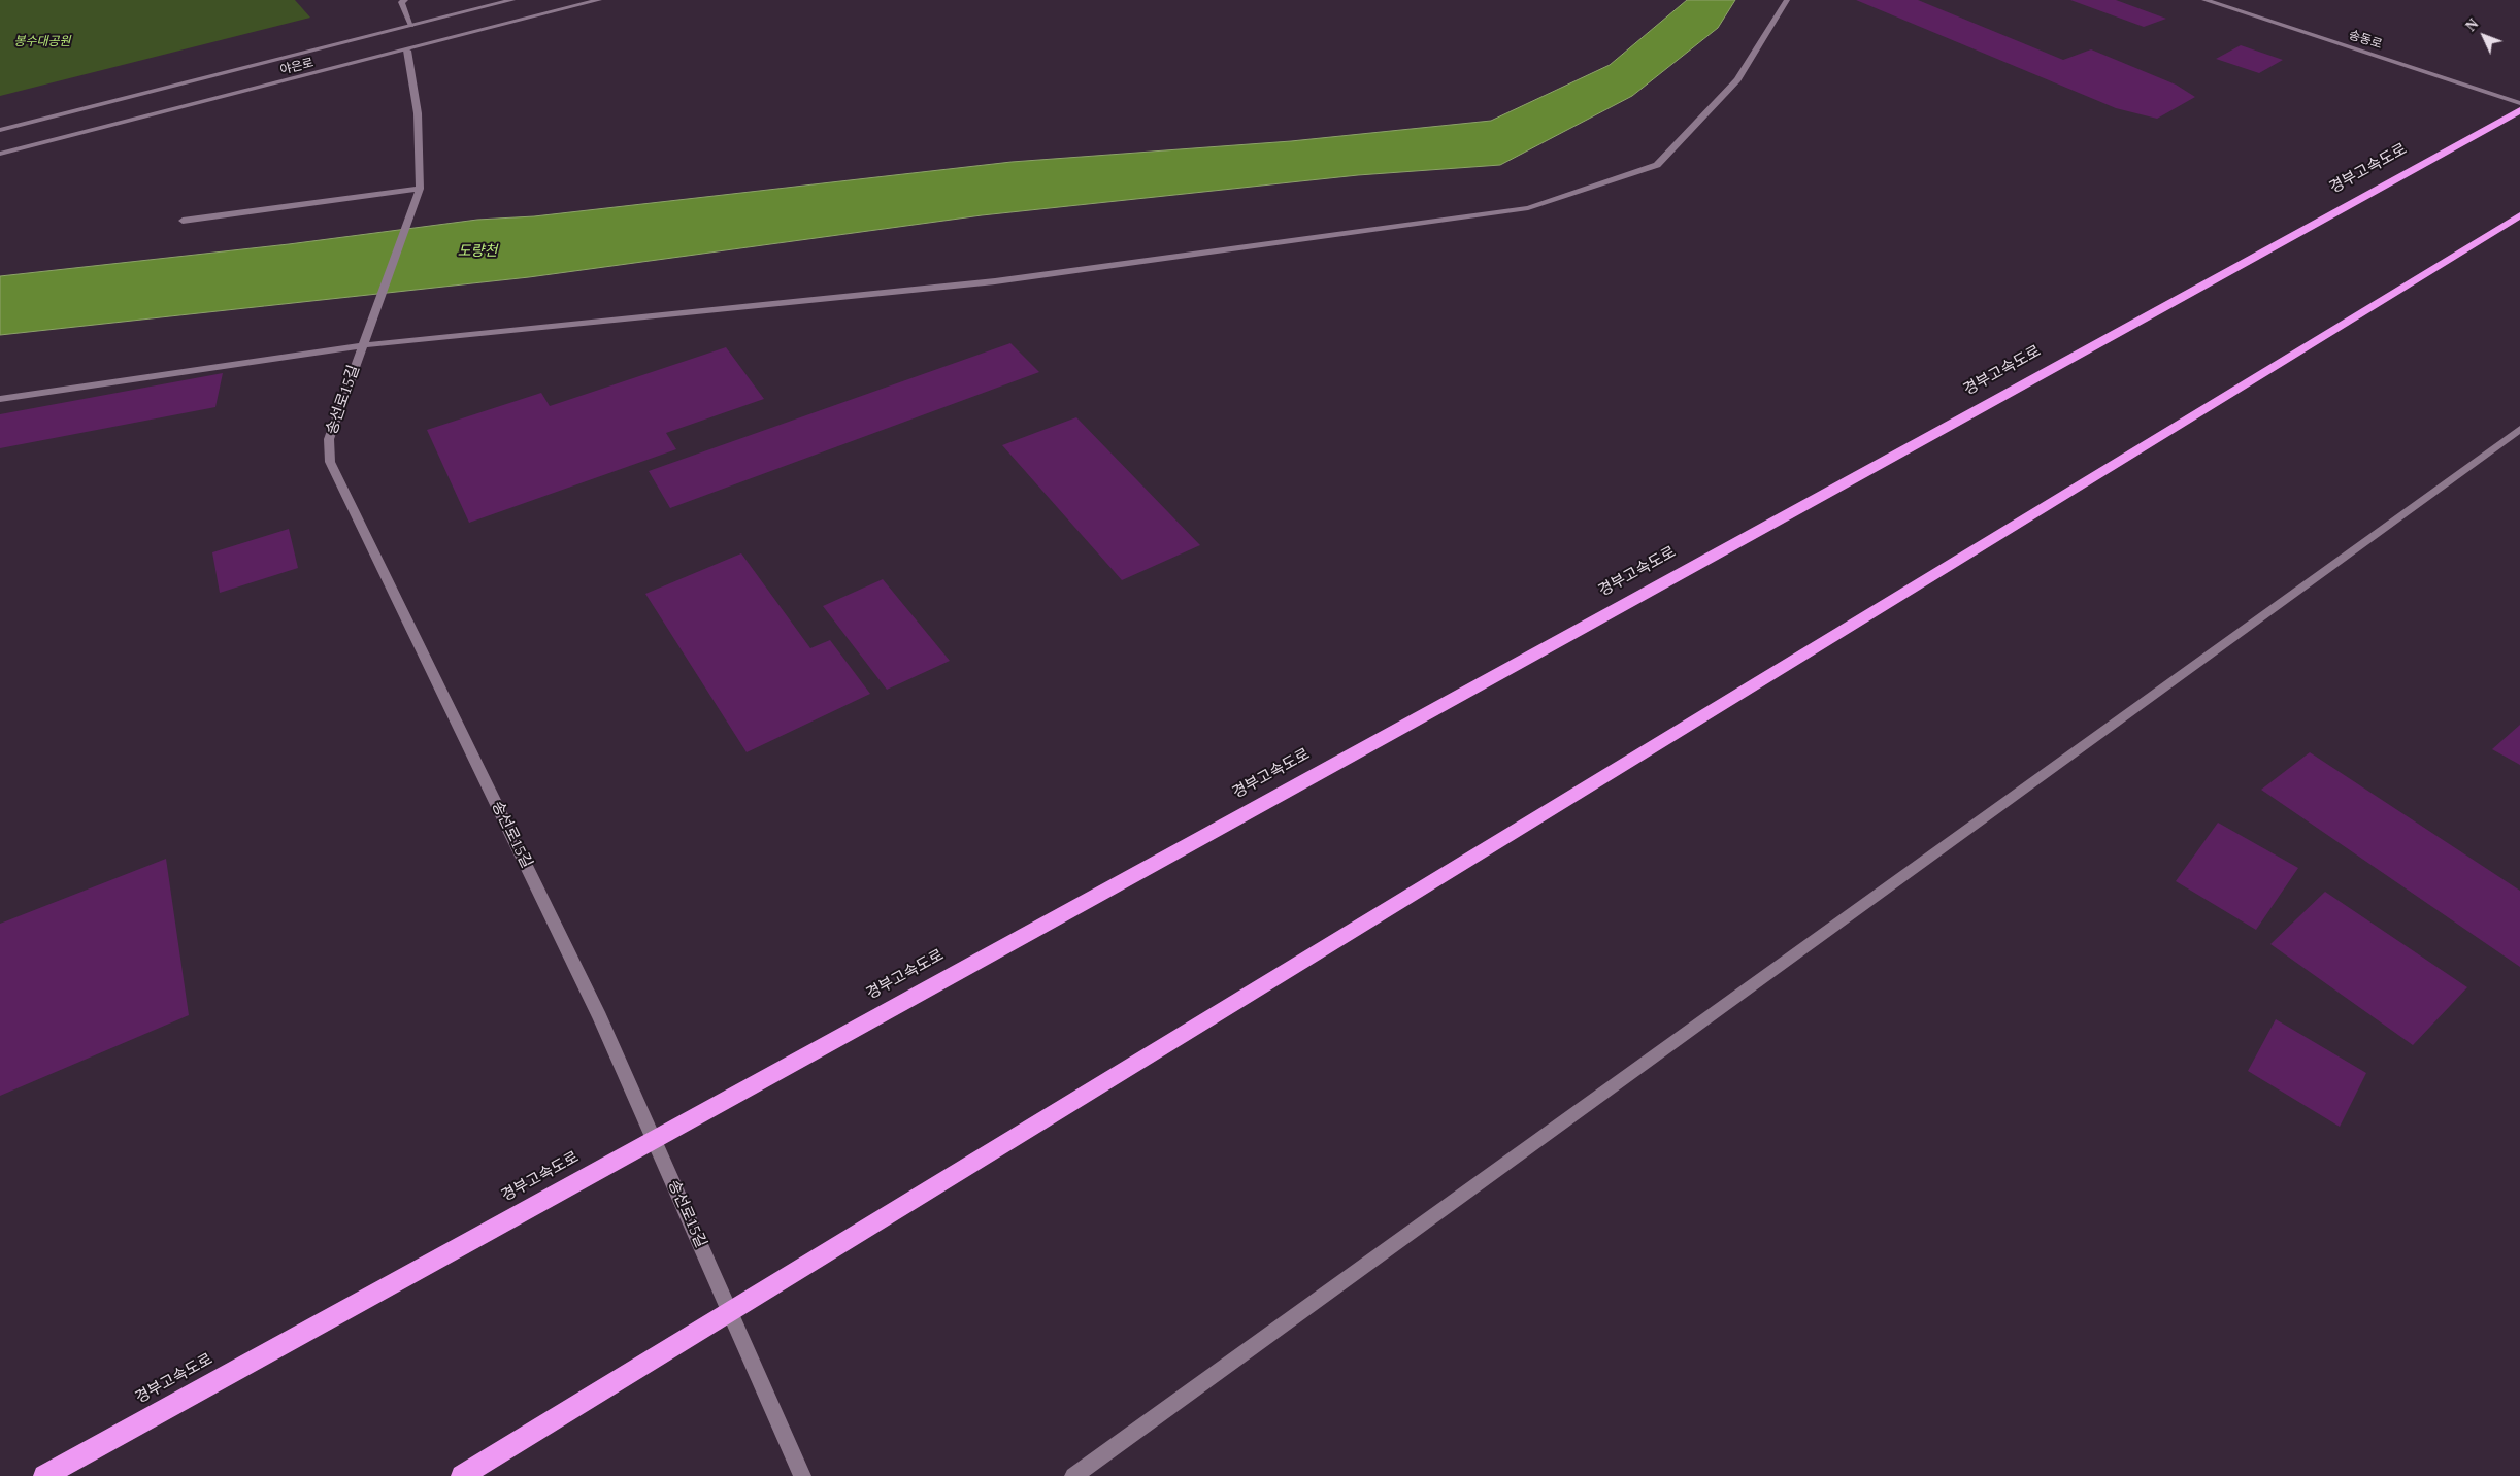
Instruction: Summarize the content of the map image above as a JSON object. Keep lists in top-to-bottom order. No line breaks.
{"streets":{"highway":["경부고속도로"],"street":["송동로","야은로","송선로15길"]},"crossings":[["야은로","송선로15길"]],"water":["도량천"],"parks":["봉수대공원"],"north":"top left"}
